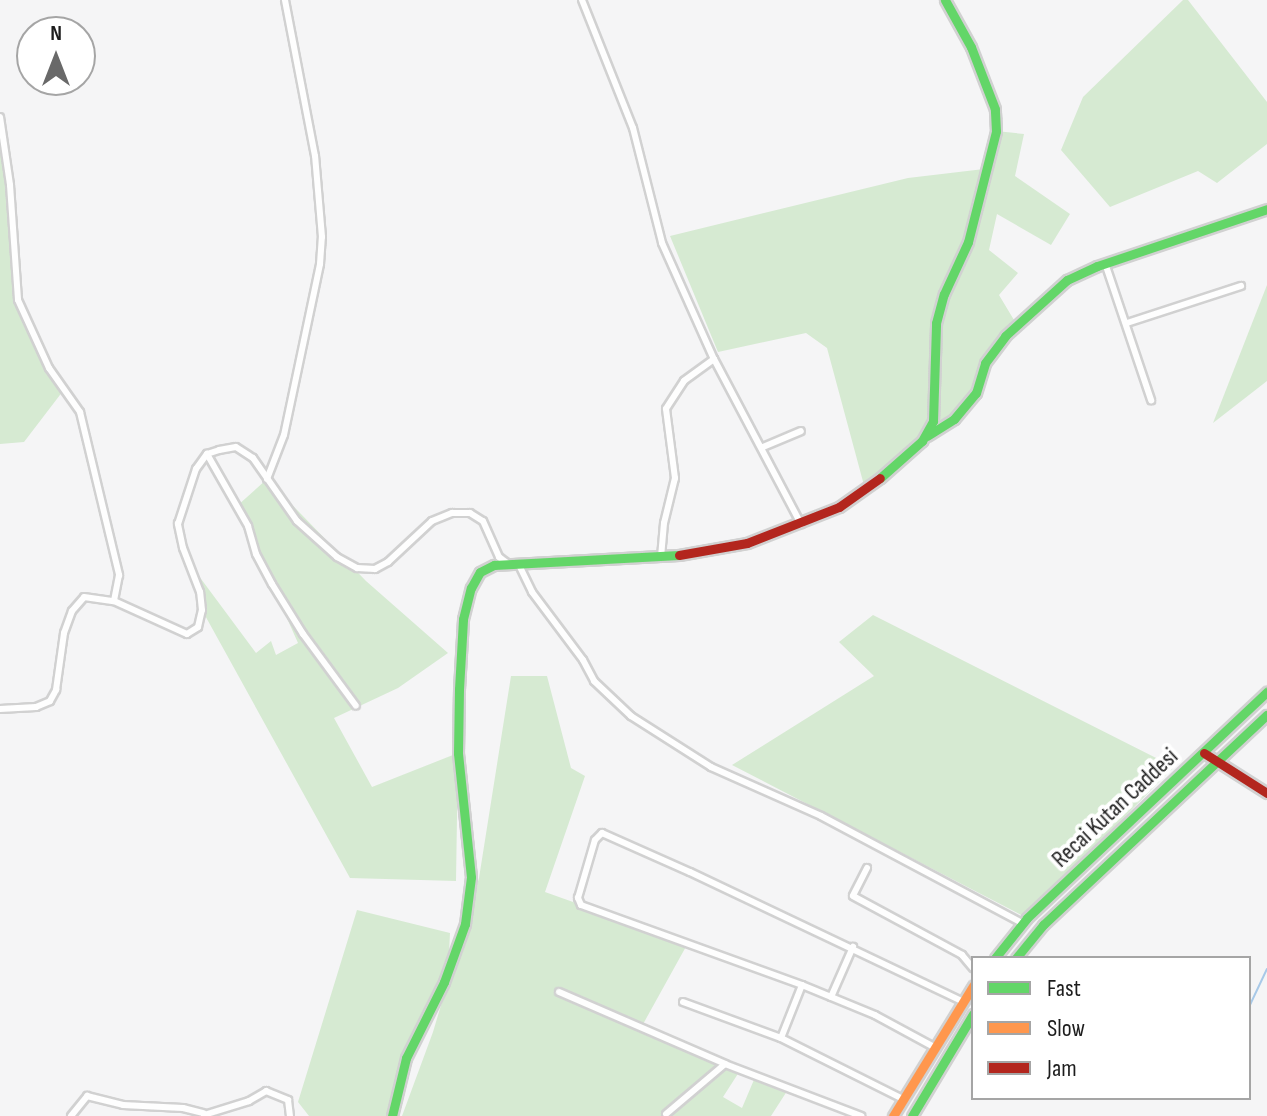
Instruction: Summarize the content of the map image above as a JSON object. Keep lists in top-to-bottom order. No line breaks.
{"streets":{"street":["Recai Kutan Caddesi"]},"legend":["Fast","Slow","Jam"],"north":"top"}
